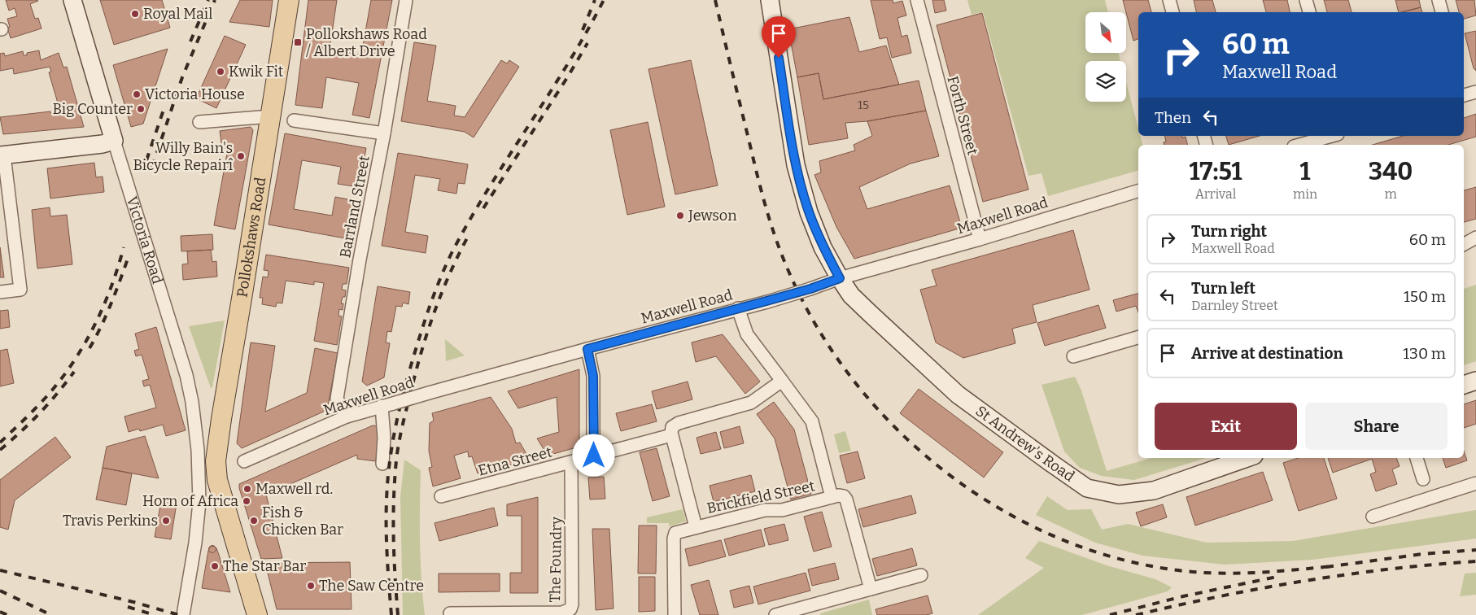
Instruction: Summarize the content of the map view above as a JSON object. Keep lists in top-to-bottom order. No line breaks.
{"streets":{"main road":["Pollokshaws Road"],"street":["Forth Street","Barrland Street","Maxwell Road","Victoria Road","St Andrew's Road","Etna Street","Brickfield Street","The Foundry"]},"crossings":[["Forth Street","Maxwell Road"],["Barrland Street","Maxwell Road"],["Maxwell Road","St Andrew's Road"],["Etna Street","The Foundry"]],"places":{"other":["Royal Mail","Kwik Fit","Victoria House","Big Counter","Willy Bain's Bicycle Repairî","Jewson","Maxwell rd.","Horn of Africa","Travis Perkins","Fish & Chicken Bar","The Star Bar","The Saw Centre"],"transit":["Pollokshaws Road / Albert Drive"]},"house_numbers":["15"],"north":"bottom right","page":{"turn":["60 m","Maxwell Road"],"then":"Then","eta":["17:51","Arrival","1","min","340","m"],"list":[{"name":"Turn right","note":"Maxwell Road","value":"60 m"},{"name":"Turn left","note":"Darnley Street","value":"150 m"},{"name":"Arrive at destination","value":"130 m"}],"buttons":["Exit","Share"]}}
